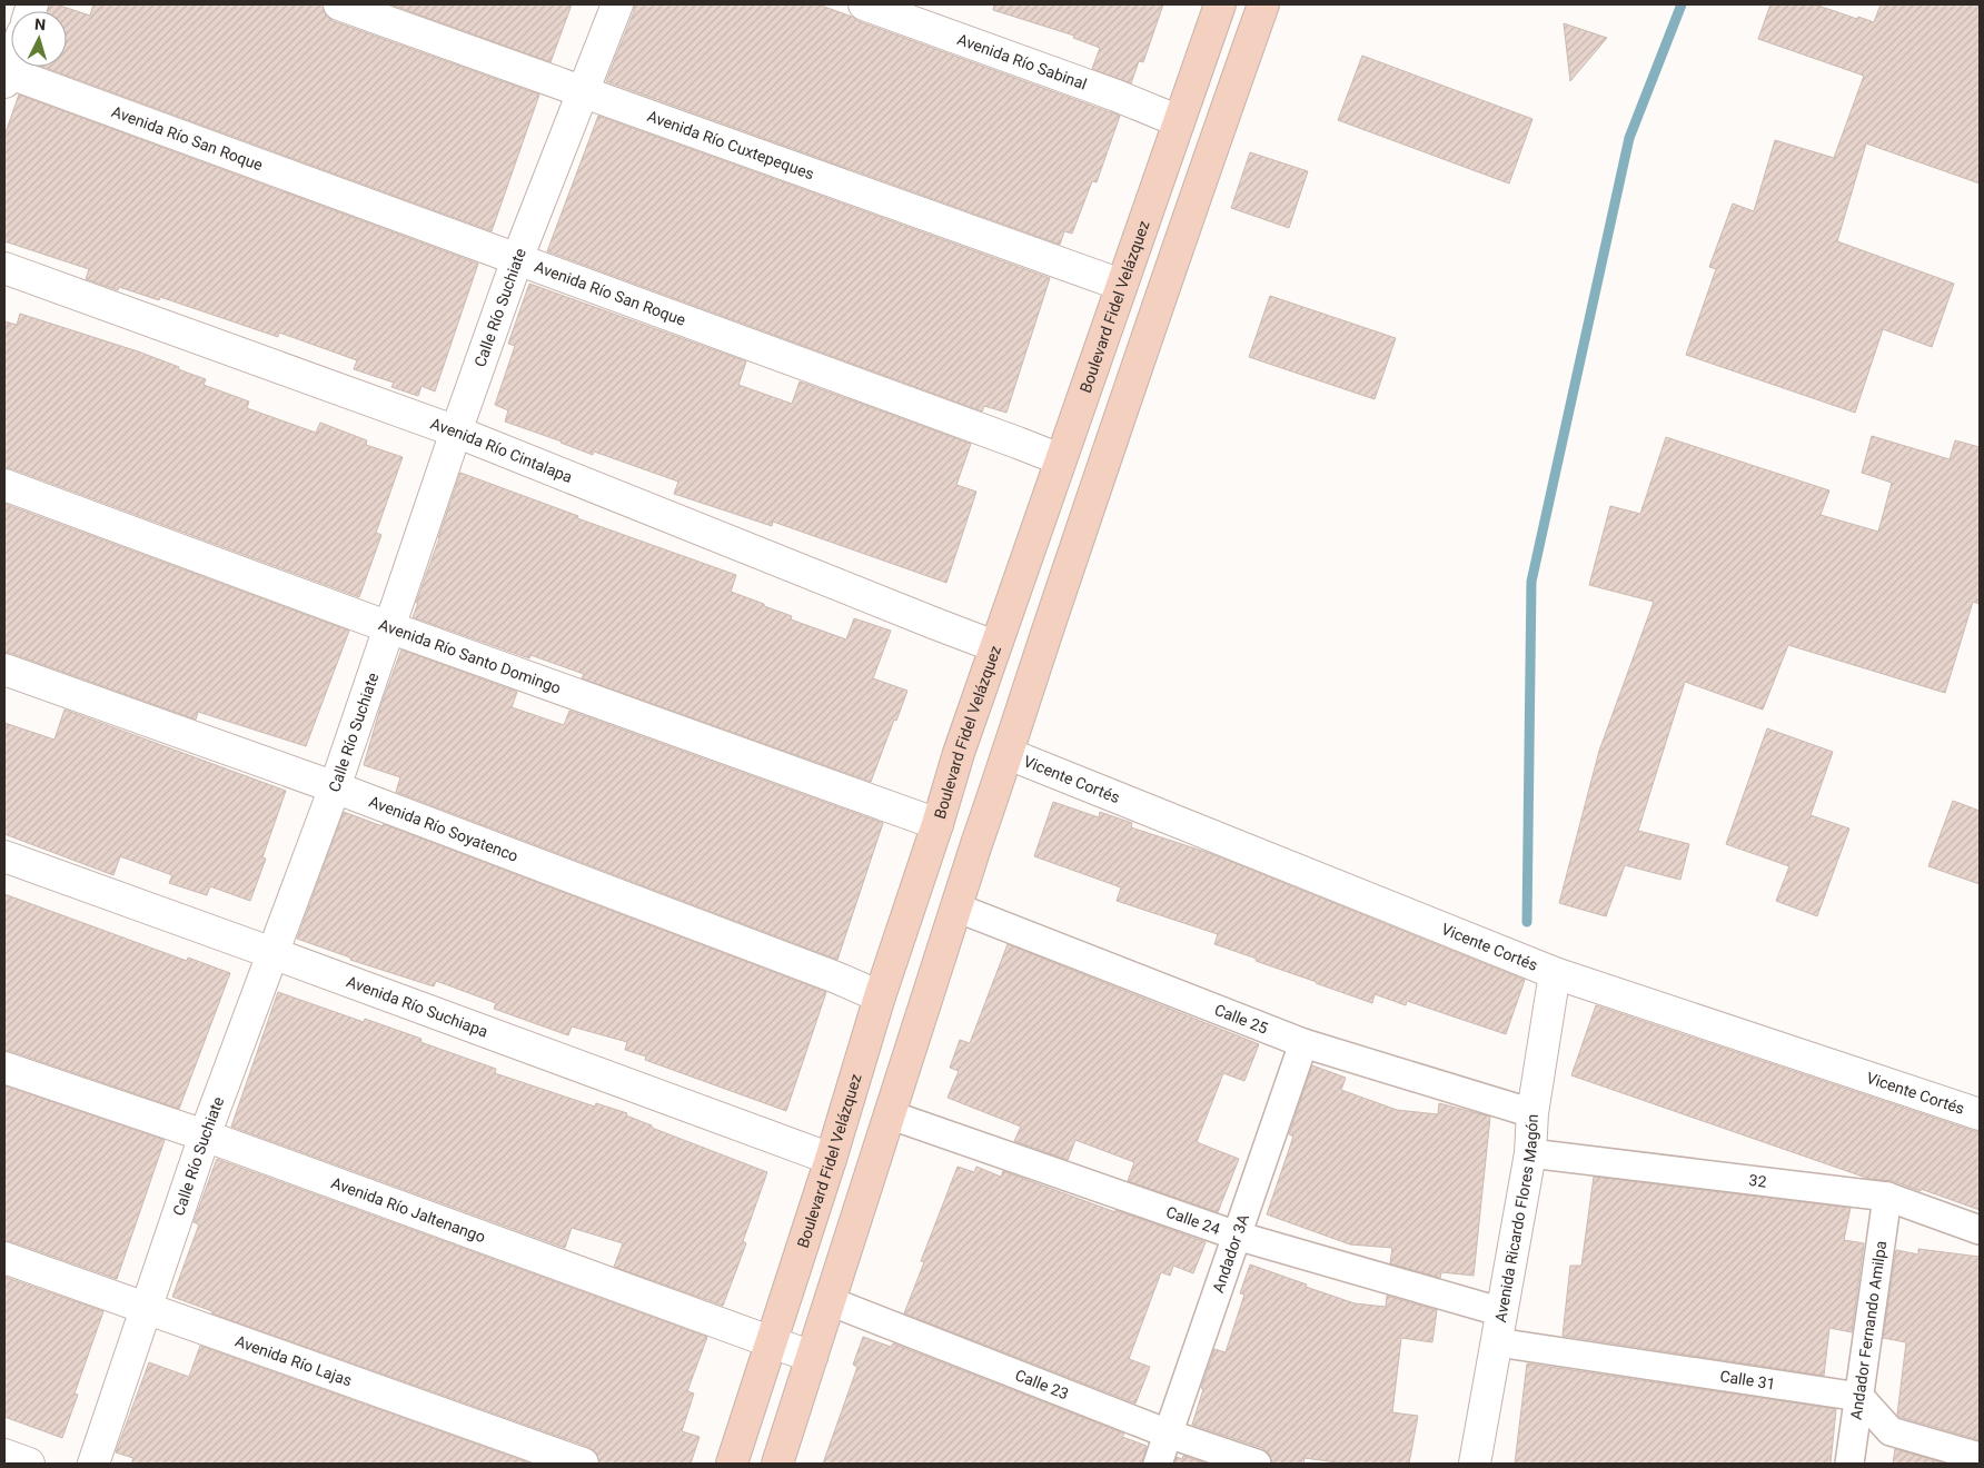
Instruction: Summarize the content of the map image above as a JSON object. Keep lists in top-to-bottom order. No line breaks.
{"streets":{"main road":["Boulevard Fidel Velázquez"],"street":["Avenida Río Sabinal","Avenida Río San Roque","Avenida Río Cuxtepeques","Calle Río Suchiate","Avenida Río Cintalapa","Avenida Río Santo Domingo","Vicente Cortés","Avenida Río Soyatenco","Avenida Río Suchiapa","Calle 25","32","Avenida Río Jaltenango","Avenida Ricardo Flores Magón","Calle 24","Andador 3A","Andador Fernando Amilpa","Avenida Río Lajas","Calle 31","Calle 23"]},"crossings":[["Avenida Río Sabinal","Boulevard Fidel Velázquez"],["Avenida Río San Roque","Boulevard Fidel Velázquez"],["Avenida Río San Roque","Calle Río Suchiate"],["Avenida Río Cuxtepeques","Boulevard Fidel Velázquez"],["Avenida Río Cuxtepeques","Calle Río Suchiate"],["Boulevard Fidel Velázquez","Avenida Río Cintalapa"],["Boulevard Fidel Velázquez","Avenida Río Santo Domingo"],["Boulevard Fidel Velázquez","Avenida Río Soyatenco"],["Boulevard Fidel Velázquez","Avenida Río Suchiapa"],["Boulevard Fidel Velázquez","Avenida Río Jaltenango"],["Calle Río Suchiate","Avenida Río Cintalapa"],["Calle Río Suchiate","Avenida Río Santo Domingo"],["Calle Río Suchiate","Avenida Río Soyatenco"],["Calle Río Suchiate","Avenida Río Suchiapa"],["Calle Río Suchiate","Avenida Río Jaltenango"],["Calle Río Suchiate","Avenida Río Lajas"],["Vicente Cortés","Avenida Ricardo Flores Magón"],["Calle 25","Avenida Ricardo Flores Magón"],["Calle 25","Andador 3A"],["32","Avenida Ricardo Flores Magón"],["32","Andador Fernando Amilpa"],["Avenida Ricardo Flores Magón","Calle 24"],["Avenida Ricardo Flores Magón","Calle 31"],["Calle 24","Andador 3A"],["Andador 3A","Calle 23"],["Andador Fernando Amilpa","Calle 31"]],"north":"top"}
